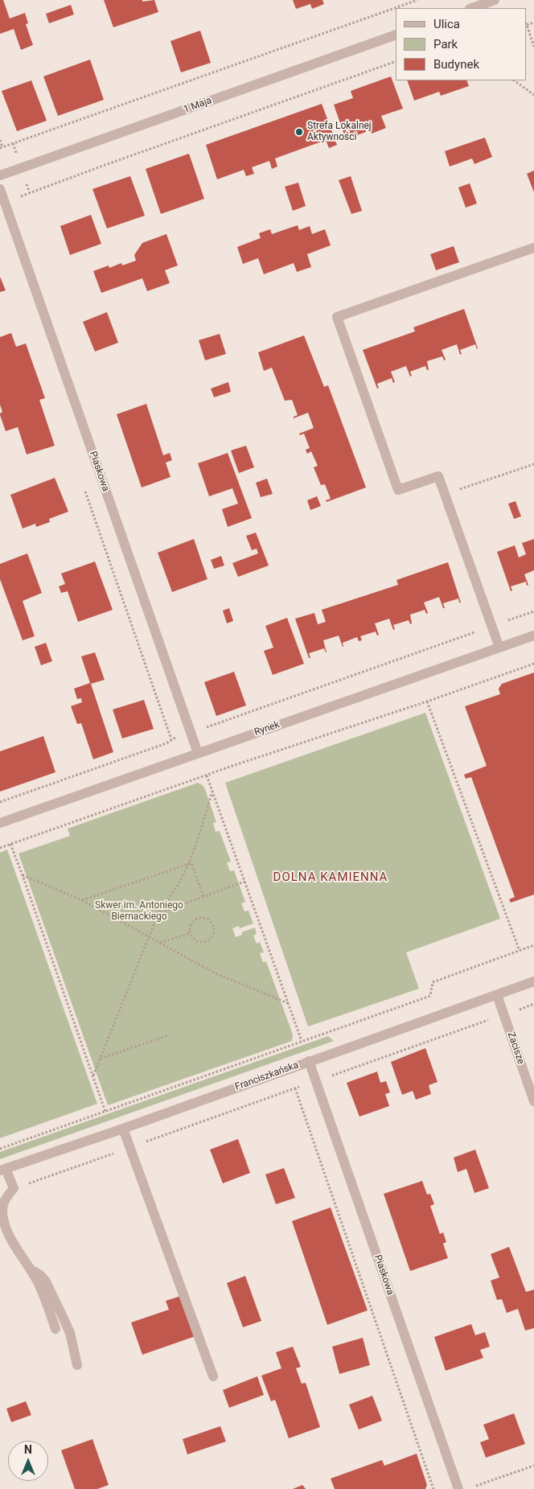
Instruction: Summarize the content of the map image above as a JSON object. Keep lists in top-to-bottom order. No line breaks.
{"streets":{"street":["1 Maja","Piaskowa","Rynek","Zacisze","Franciszkańska"]},"crossings":[["Piaskowa","Rynek"],["Piaskowa","Franciszkańska"],["Zacisze","Franciszkańska"]],"districts":["DOLNA KAMIENNA"],"parks":["Skwer im. Antoniego Biernackiego"],"places":["Strefa Lokalnej Aktywności"],"legend":["Ulica","Park","Budynek"],"north":"top"}
